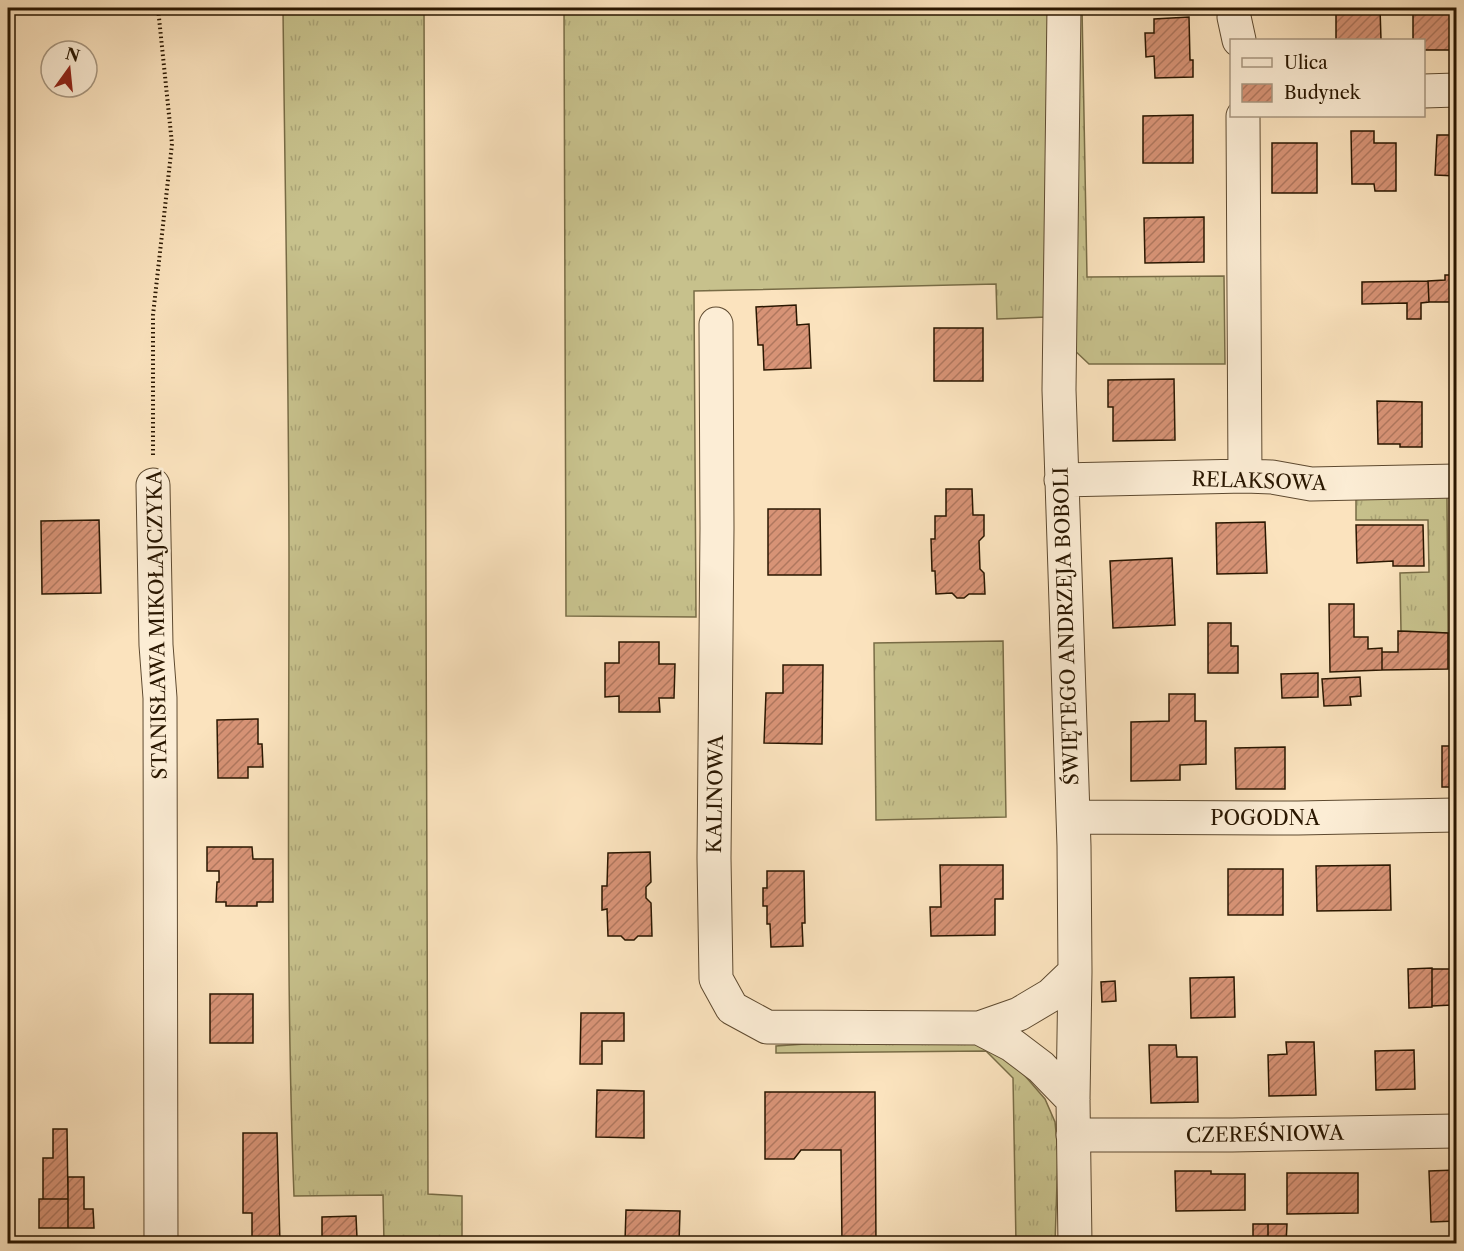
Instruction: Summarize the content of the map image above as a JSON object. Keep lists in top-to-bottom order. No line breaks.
{"streets":{"street":["RELAKSOWA","STANISŁAWA MIKOŁAJCZYKA","ŚWIĘTEGO ANDRZEJA BOBOLI","KALINOWA","POGODNA","CZEREŚNIOWA"]},"crossings":[["RELAKSOWA","ŚWIĘTEGO ANDRZEJA BOBOLI"],["ŚWIĘTEGO ANDRZEJA BOBOLI","KALINOWA"],["ŚWIĘTEGO ANDRZEJA BOBOLI","POGODNA"],["ŚWIĘTEGO ANDRZEJA BOBOLI","CZEREŚNIOWA"]],"legend":["Ulica","Budynek"],"north":"top"}
